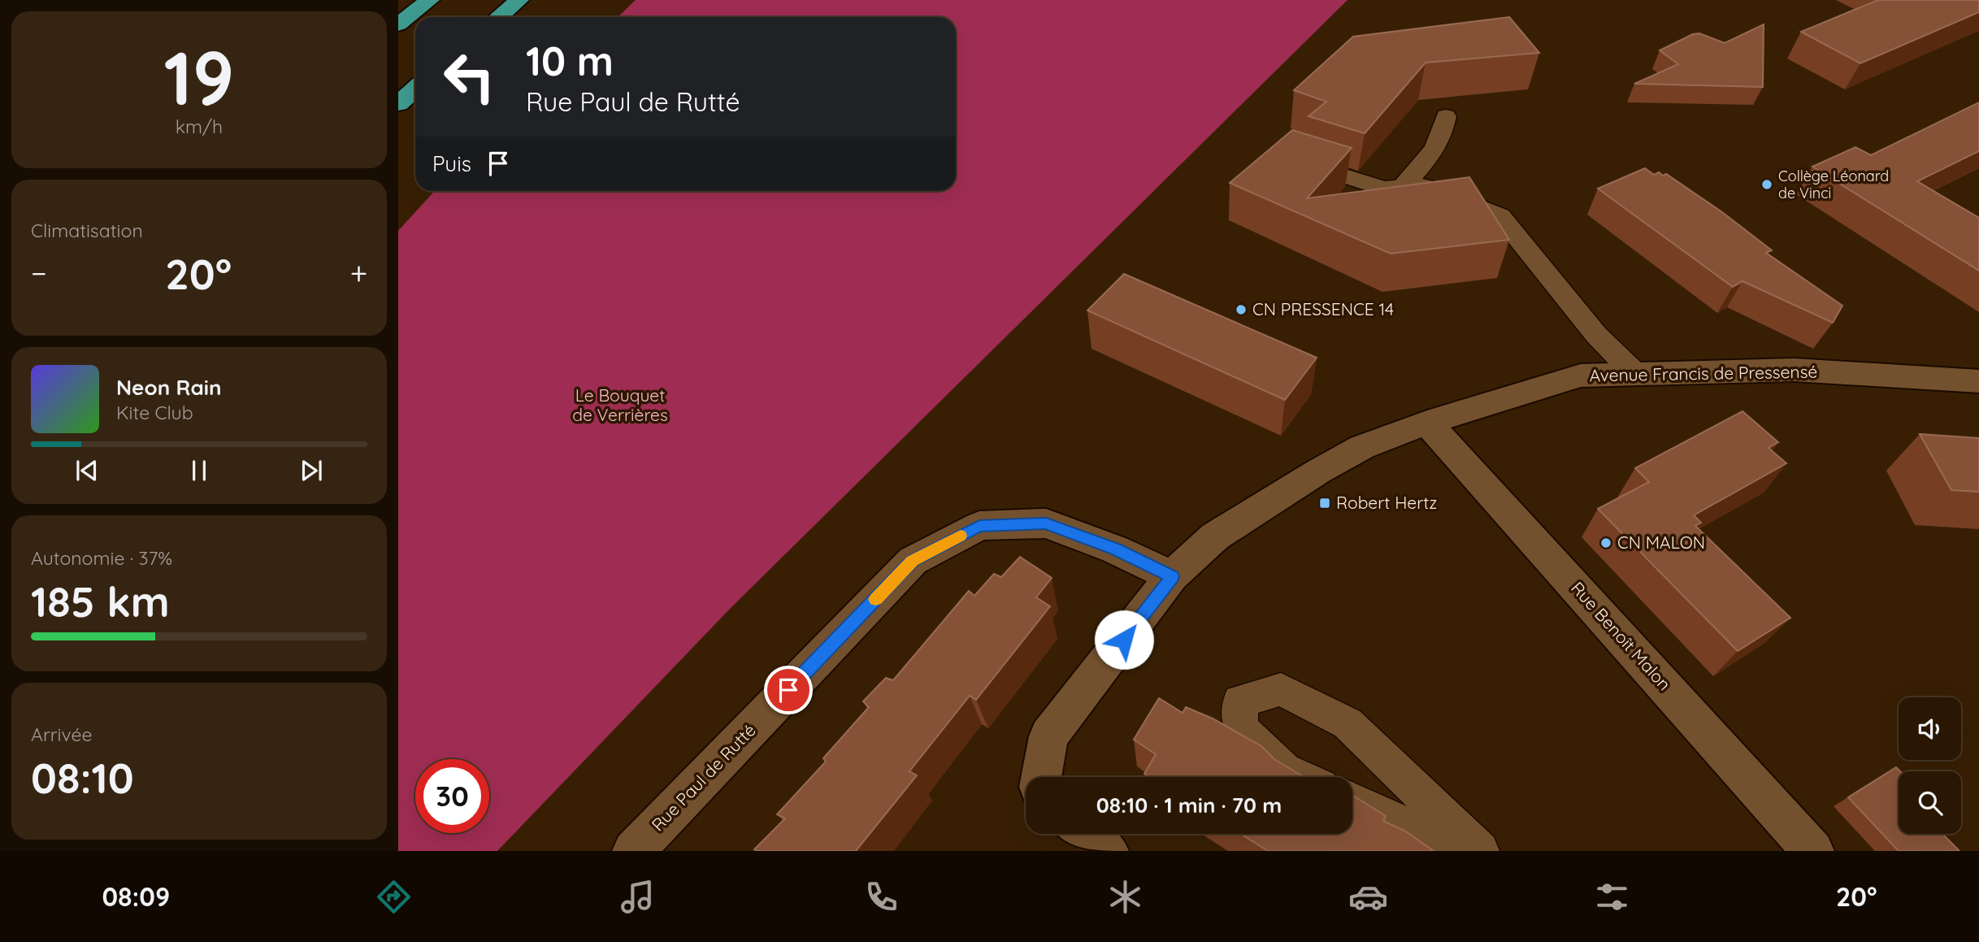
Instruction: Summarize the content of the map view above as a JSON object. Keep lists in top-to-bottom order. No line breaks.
{"streets":{"street":["Avenue Francis de Pressensé","Rue Benoît Malon","Rue Paul de Rutté"]},"crossings":[["Avenue Francis de Pressensé","Rue Benoît Malon"],["Avenue Francis de Pressensé","Rue Paul de Rutté"]],"parks":["Le Bouquet de Verrières"],"places":{"other":["Collège Léonard de Vinci","CN PRESSENCE 14","CN MALON"],"transit":["Robert Hertz"]},"page":{"tile":[["19","km/h"],"Climatisation",["Autonomie · 37%","185 km"],["Arrivée","08:10"]],"turn":["10 m","Rue Paul de Rutté"],"then":"Puis","heat":["−","20°","+"],"song":["Neon Rain","Kite Club"],"limit":"30","trip":"08:10 · 1 min · 70 m","tabs":["08:09","20°"]}}
